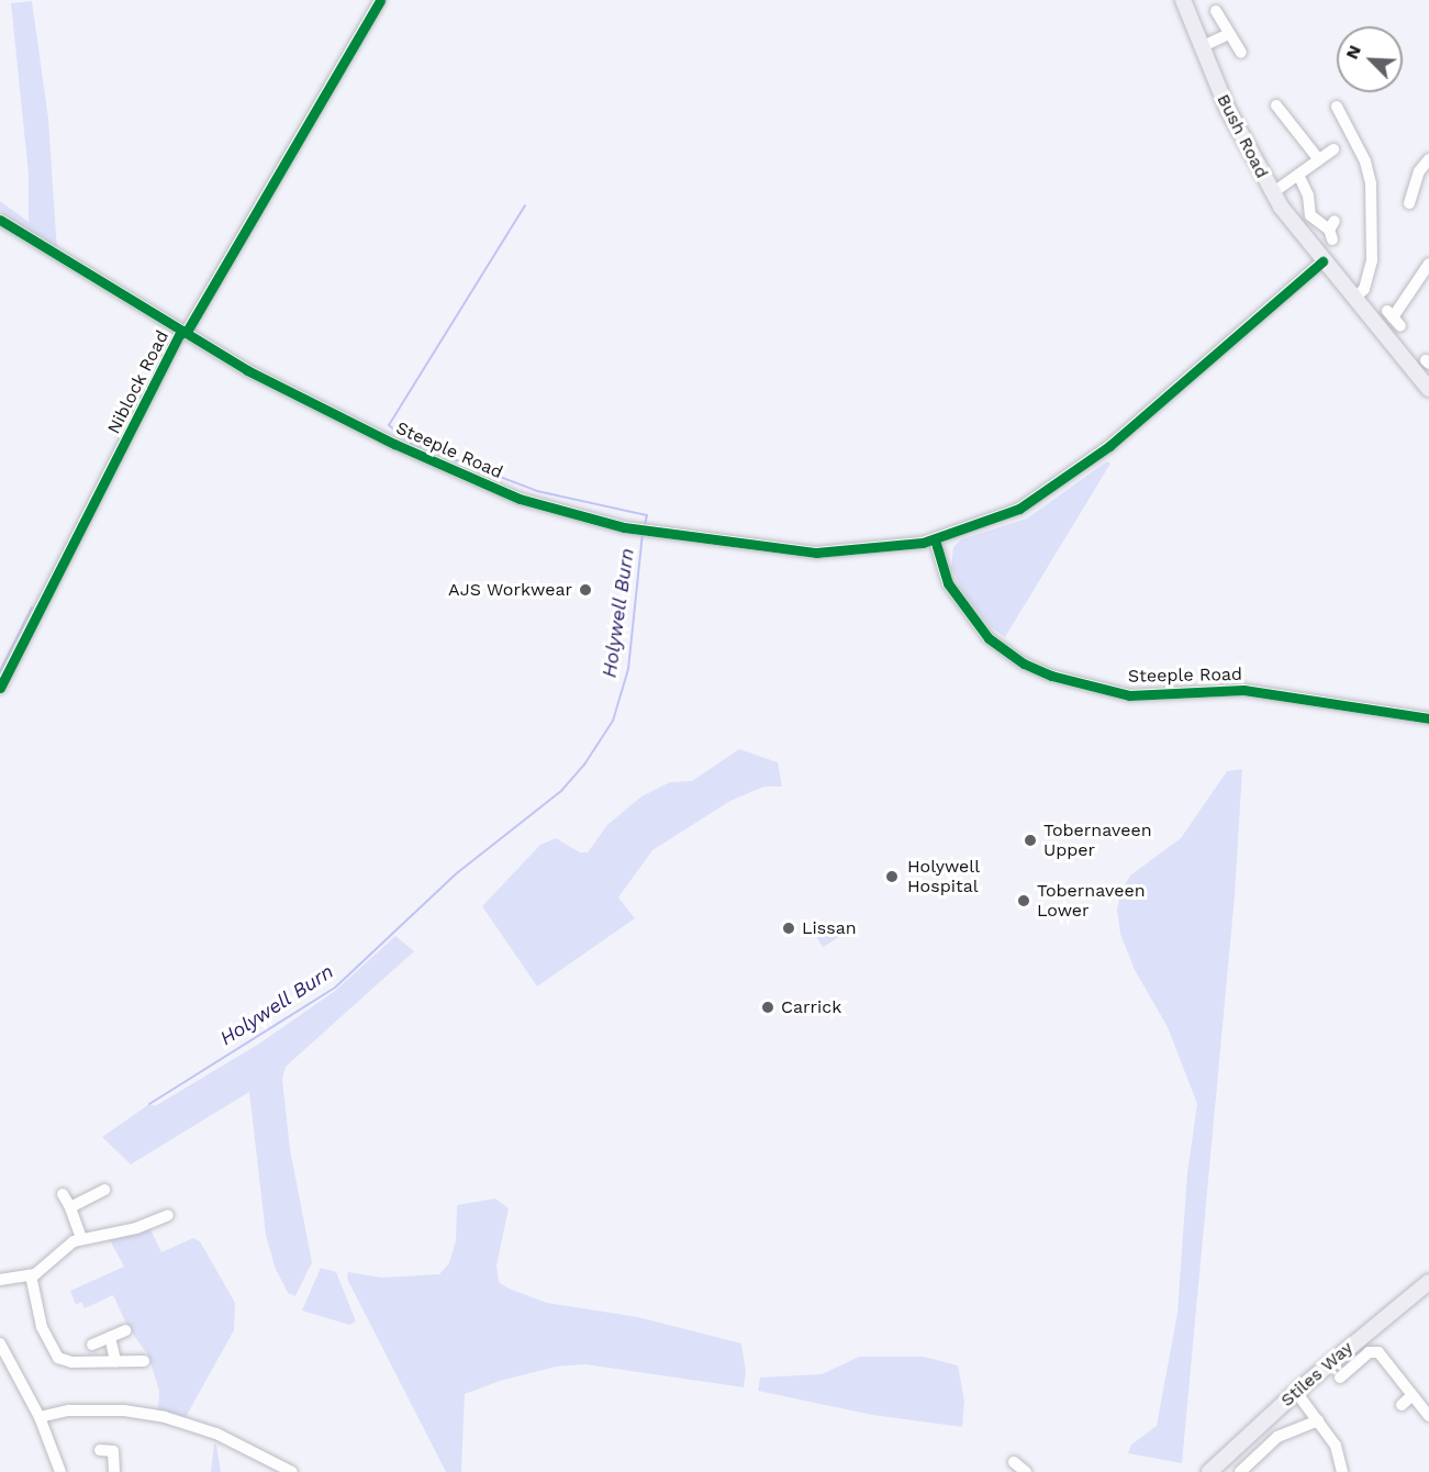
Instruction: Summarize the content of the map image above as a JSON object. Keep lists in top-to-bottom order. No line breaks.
{"streets":{"main road":["Bush Road","Stiles Way"],"street":["Niblock Road","Steeple Road"]},"crossings":[["Bush Road","Steeple Road"],["Niblock Road","Steeple Road"]],"water":["Holywell Burn"],"places":["AJS Workwear","Tobernaveen Upper","Holywell Hospital","Tobernaveen Lower","Lissan","Carrick"],"north":"top left"}
